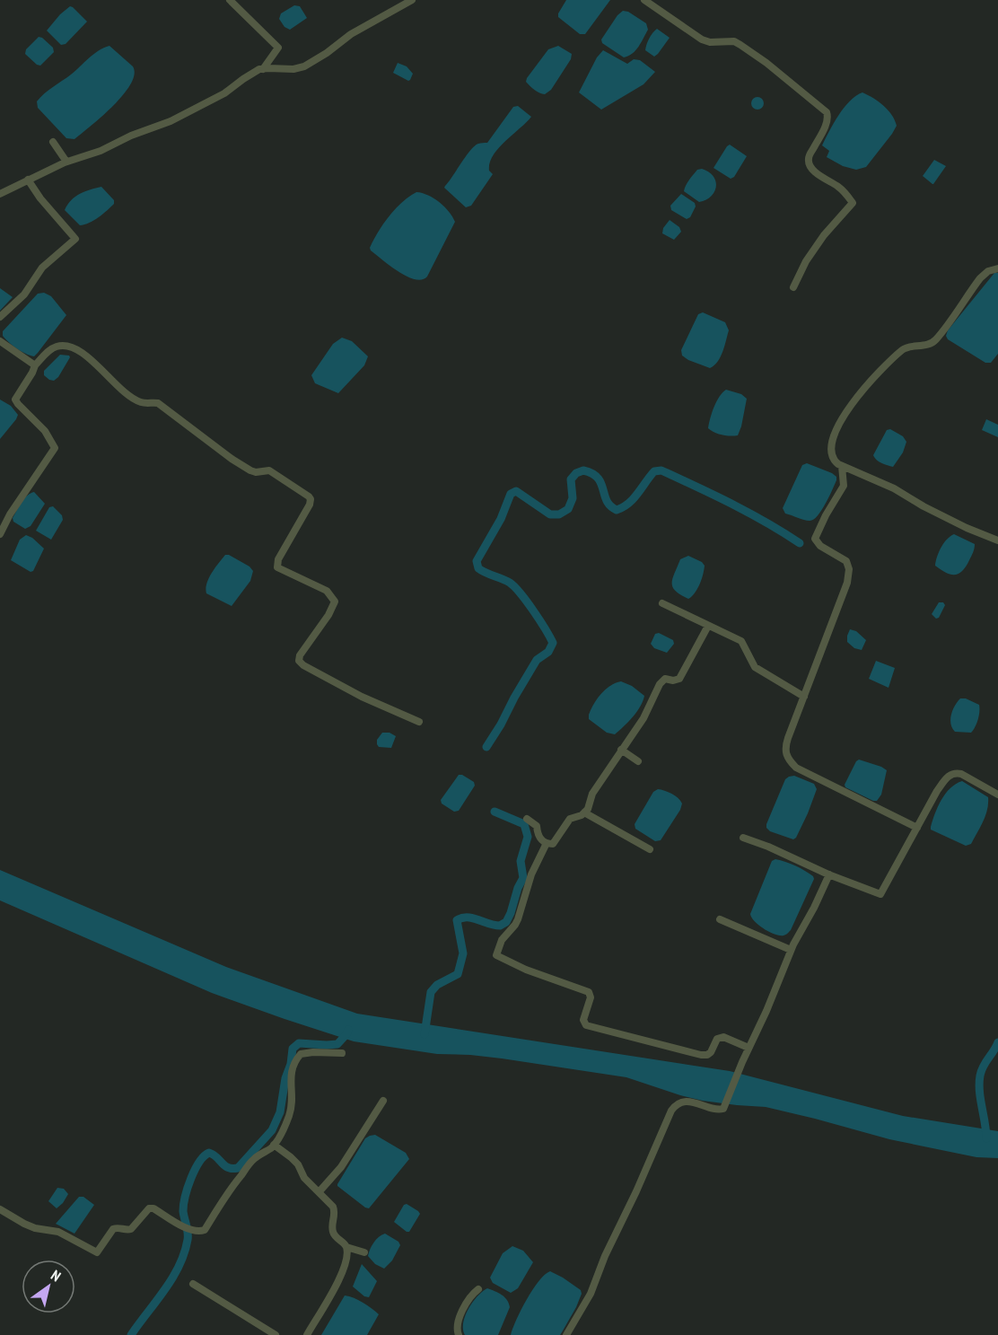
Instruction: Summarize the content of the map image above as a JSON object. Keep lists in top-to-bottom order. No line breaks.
{"north":"top right"}
